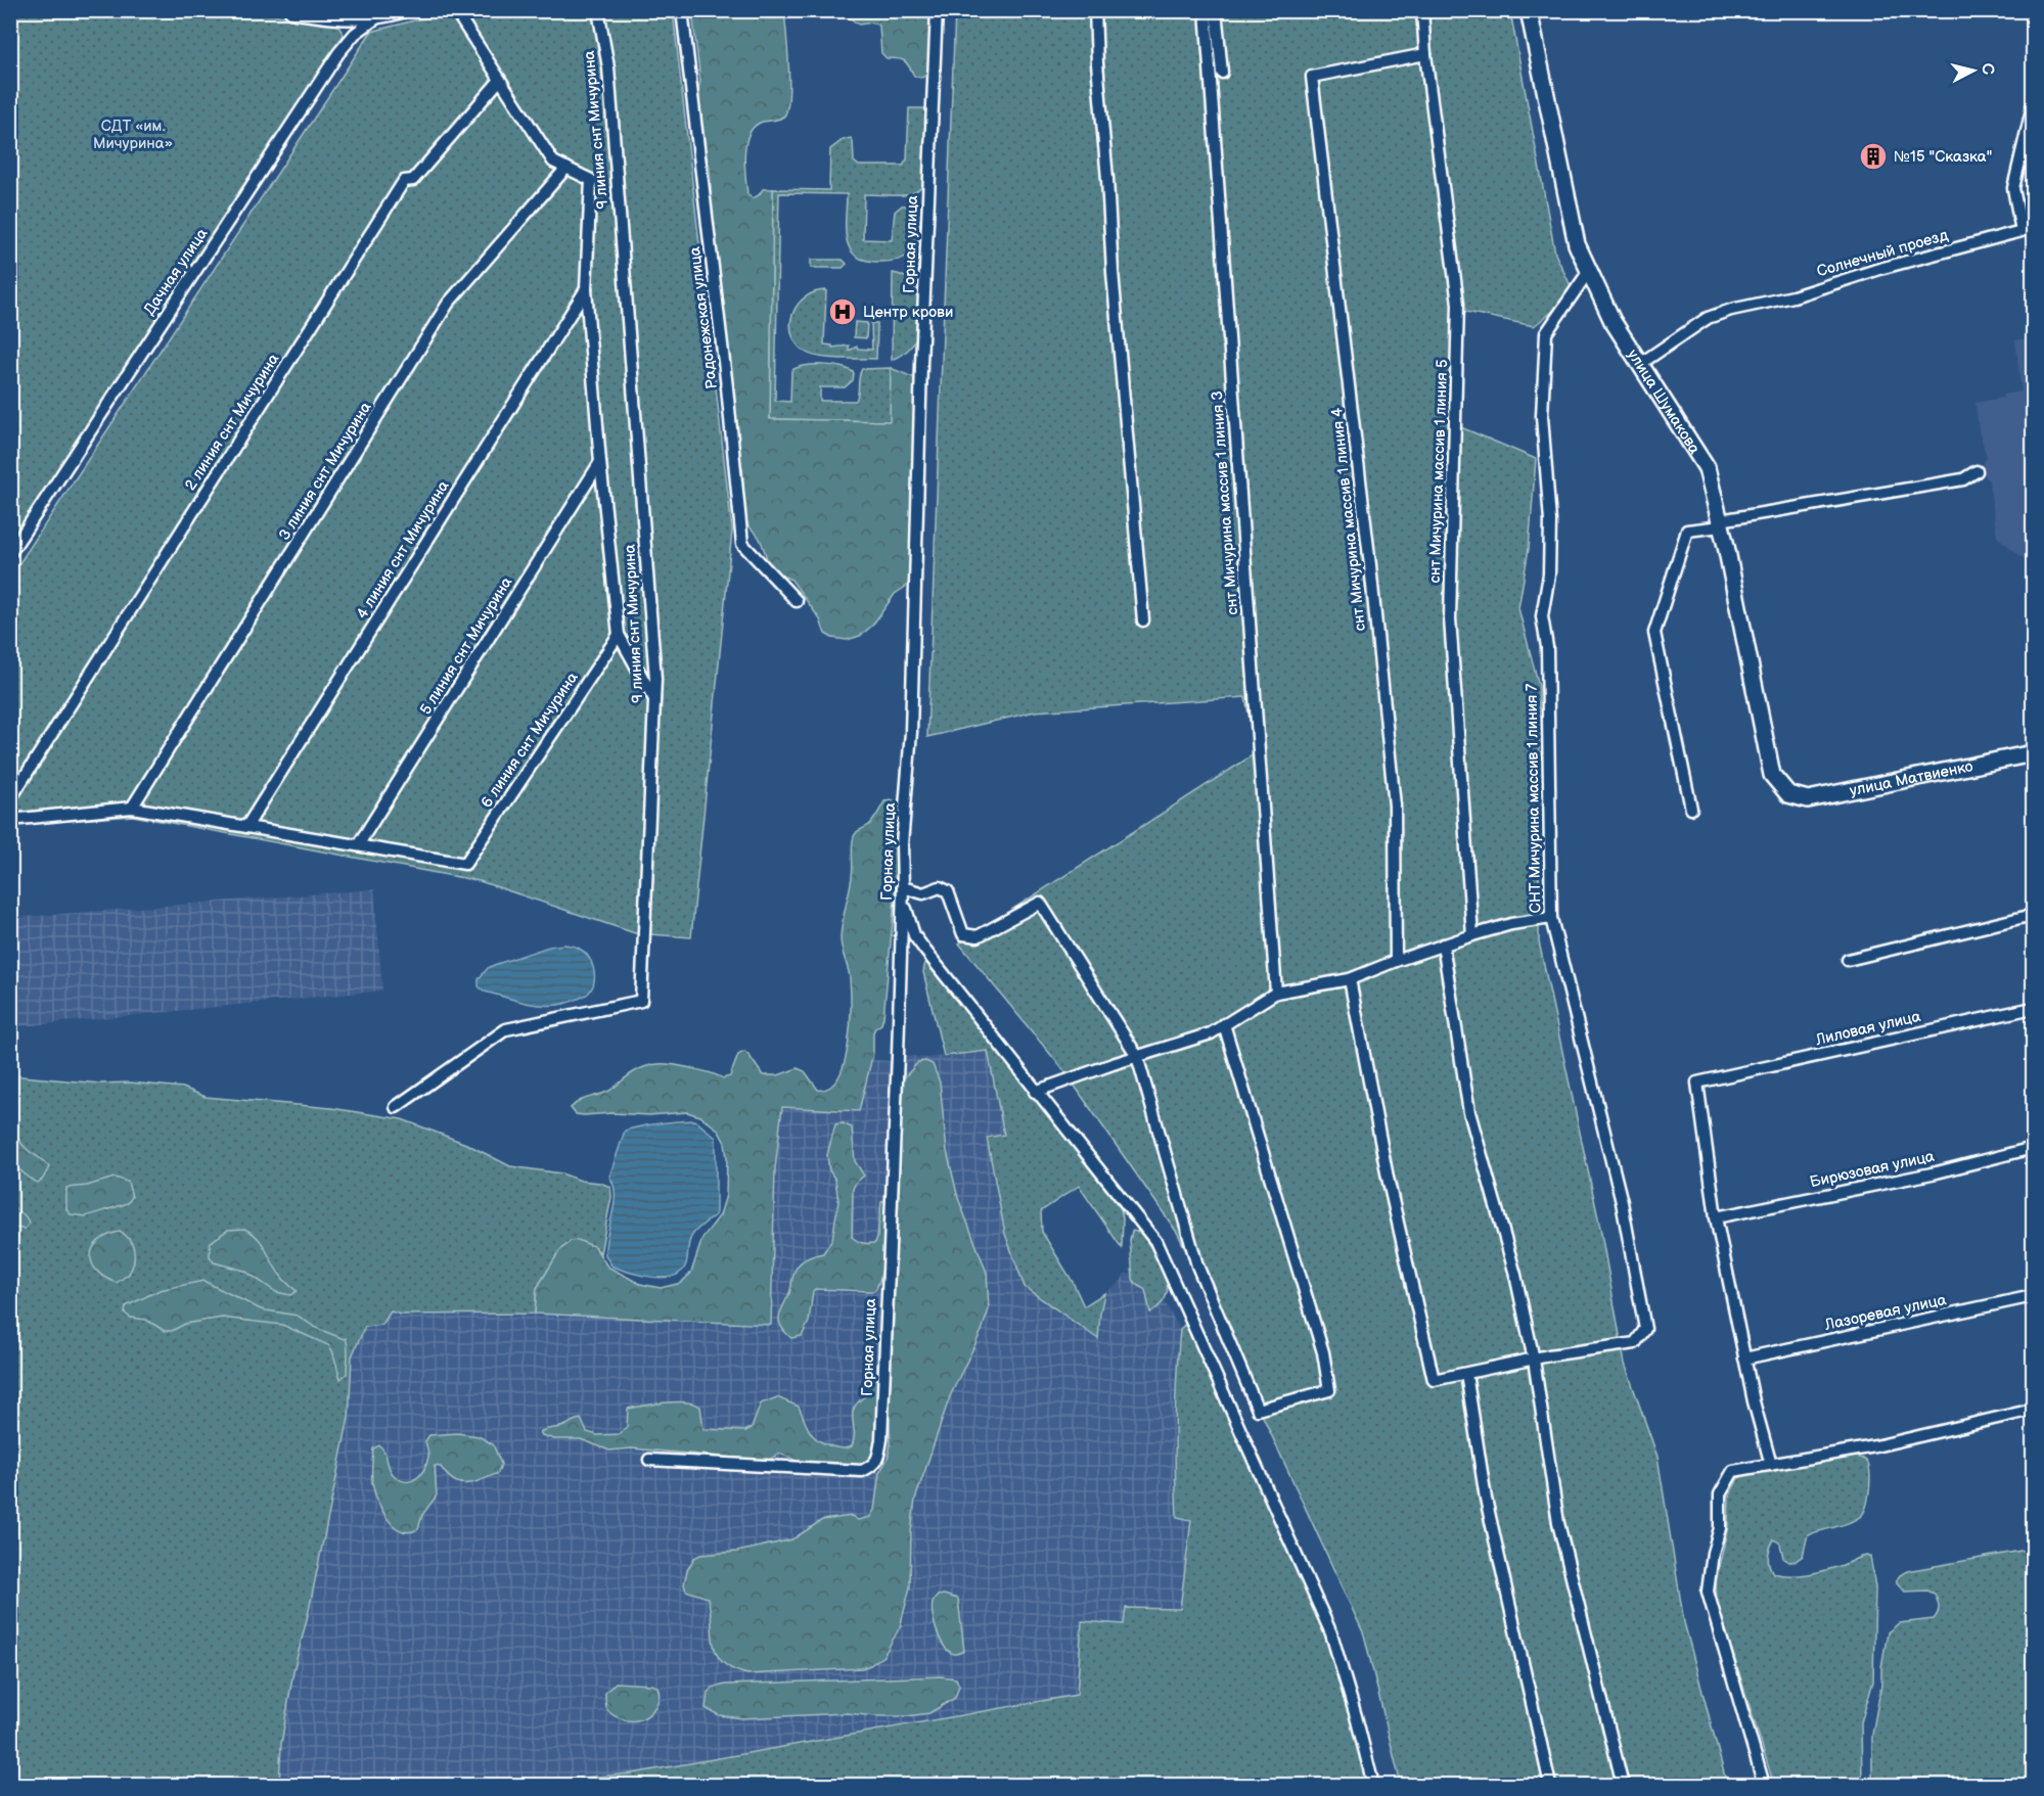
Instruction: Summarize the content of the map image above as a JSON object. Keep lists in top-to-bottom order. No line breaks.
{"streets":{"street":["9 линия снт Мичурина","Горная улица","Солнечный проезд","Дачная улица","Радонежская улица","улица Шумакова","2 линия снт Мичурина","3 линия снт Мичурина","снт Мичурина массив 1 линия 5","снт Мичурина массив 1 линия 3","снт Мичурина массив 1 линия 4","4 линия снт Мичурина","5 линия снт Мичурина","6 линия снт Мичурина","улица Матвиенко","СНТ Мичурина массив 1 линия 7","Лиловая улица","Бирюзовая улица","Лазоревая улица"]},"crossings":[["Солнечный проезд","улица Шумакова"],["улица Шумакова","улица Матвиенко"],["улица Шумакова","СНТ Мичурина массив 1 линия 7"],["снт Мичурина массив 1 линия 5","снт Мичурина массив 1 линия 4"],["5 линия снт Мичурина","6 линия снт Мичурина"],["Лиловая улица","Бирюзовая улица"]],"parks":["СДТ «им. Мичурина»"],"places":{"building":["№15 \"Сказка\""],"hospital":["Центр крови"]},"north":"right"}
